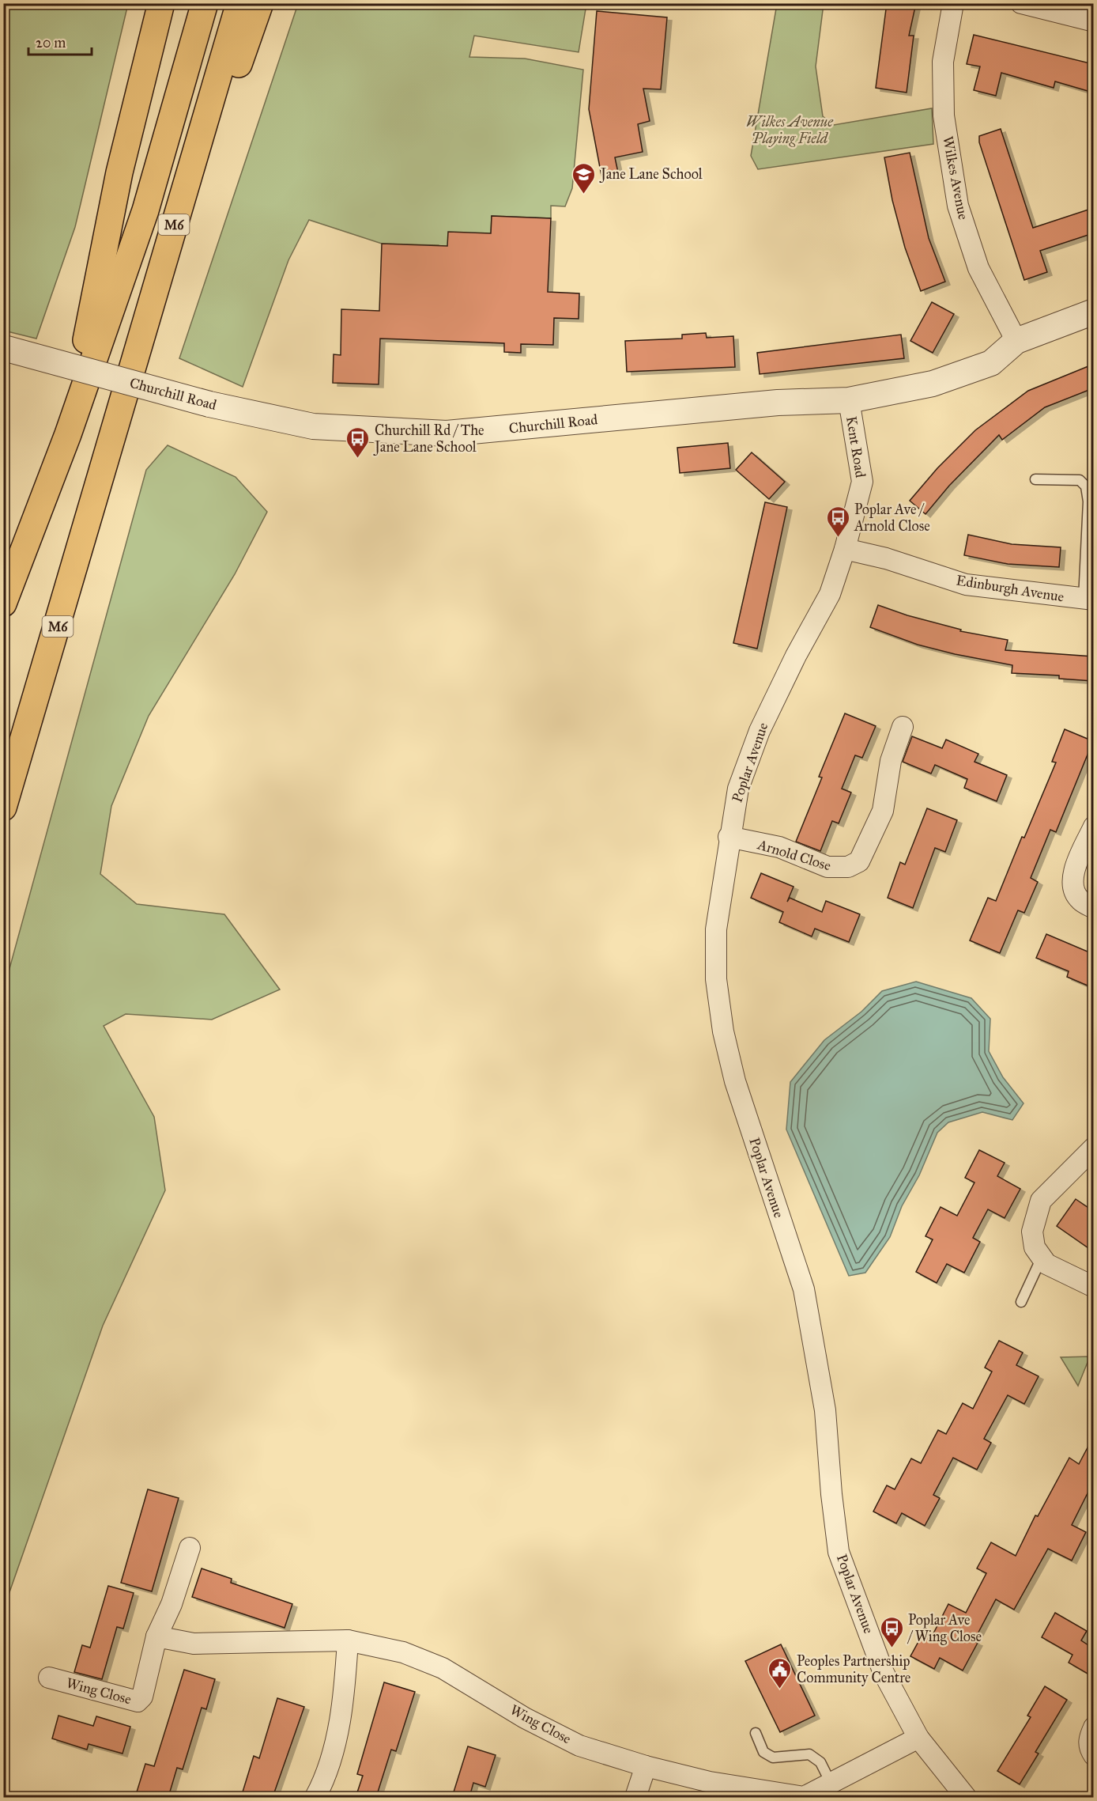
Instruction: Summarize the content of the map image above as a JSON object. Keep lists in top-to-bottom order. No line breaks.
{"streets":{"highway":["M6"],"street":["Wilkes Avenue","Churchill Road","Kent Road","Edinburgh Avenue","Poplar Avenue","Arnold Close","Wing Close"]},"crossings":[["Wilkes Avenue","Churchill Road"],["Churchill Road","Kent Road"],["Kent Road","Edinburgh Avenue"],["Kent Road","Poplar Avenue"],["Edinburgh Avenue","Poplar Avenue"],["Poplar Avenue","Arnold Close"],["Poplar Avenue","Wing Close"]],"parks":["Wilkes Avenue Playing Field"],"places":{"school or university":["Jane Lane School"],"bus stop":["Churchill Rd / The Jane Lane School","Poplar Ave / Arnold Close","Poplar Ave / Wing Close"],"public building":["Peoples Partnership Community Centre"]},"scale_bar":"20 m"}
